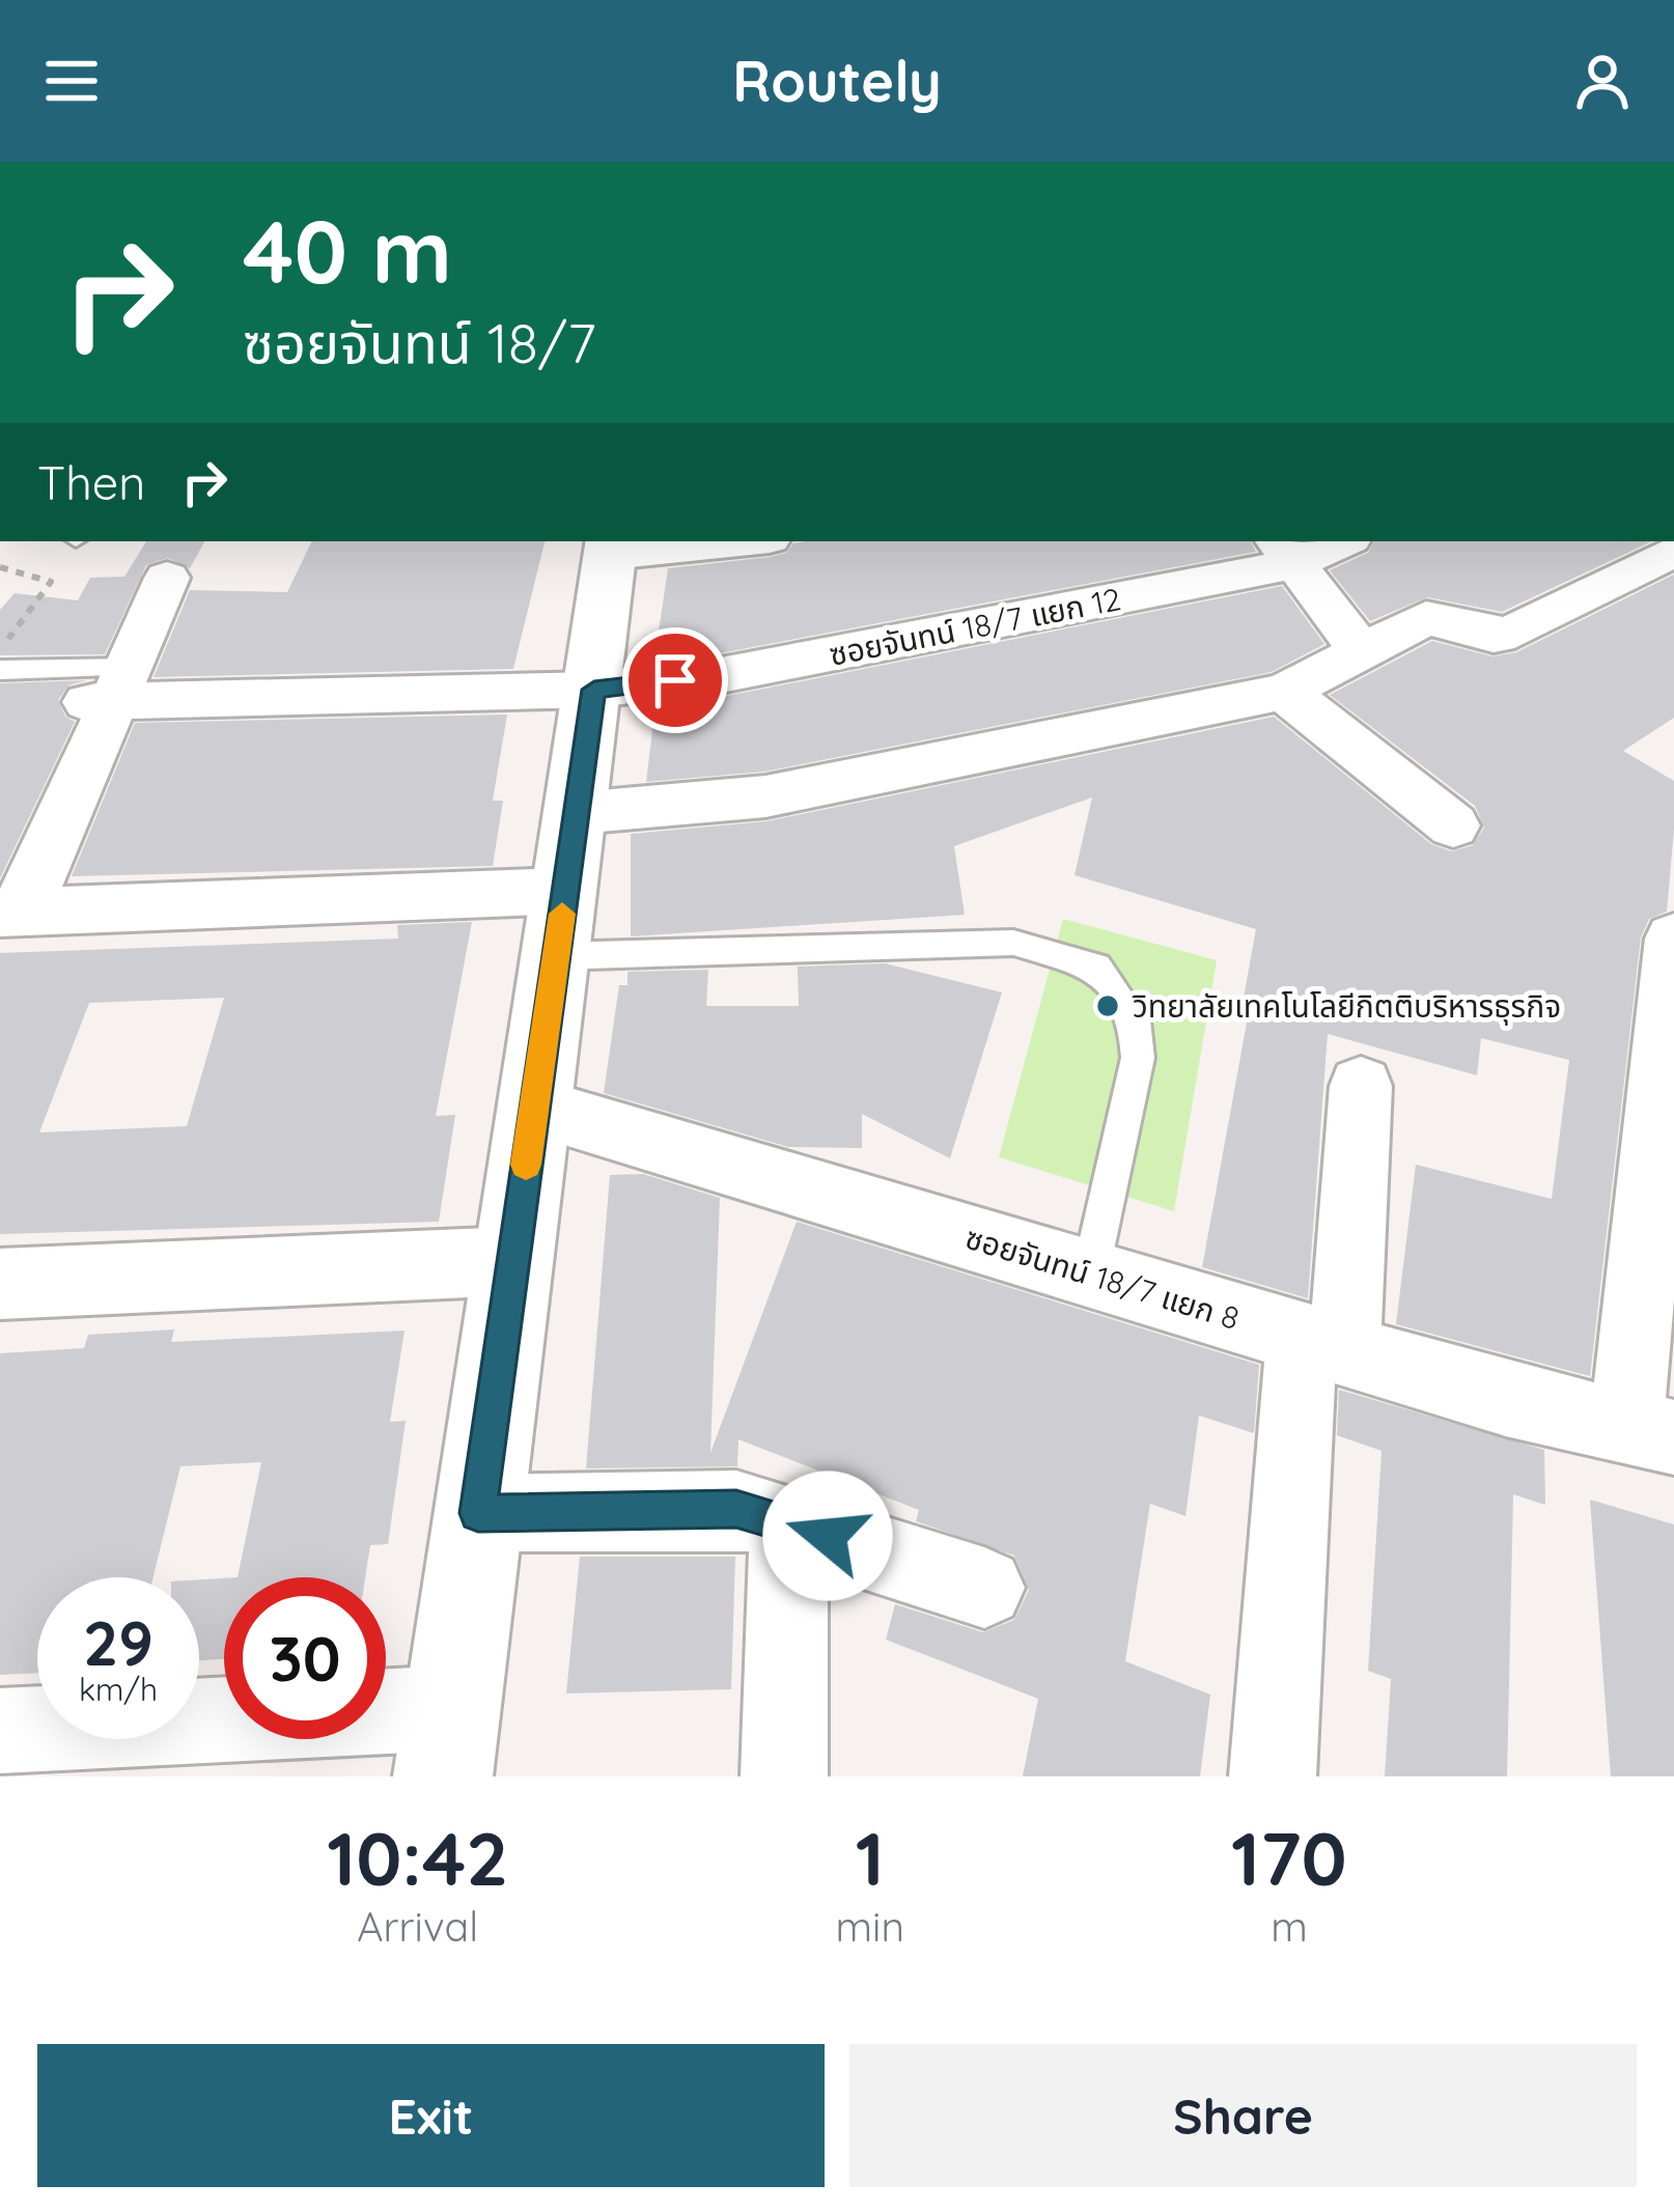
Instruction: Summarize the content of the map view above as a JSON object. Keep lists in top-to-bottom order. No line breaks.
{"streets":{"street":["ซอยจันทน์ 18/7 แยก 12","ซอยจันทน์ 18/7 แยก 8"]},"places":["วิทยาลัยเทคโนโลยีกิตติบริหารธุรกิจ"],"page":{"header":"Routely","turn":["40 m","ซอยจันทน์ 18/7"],"then":"Then","speed":"29 km/h","limit":"30","eta":["10:42","Arrival","1","min","170","m"],"buttons":["Exit","Share"]}}
